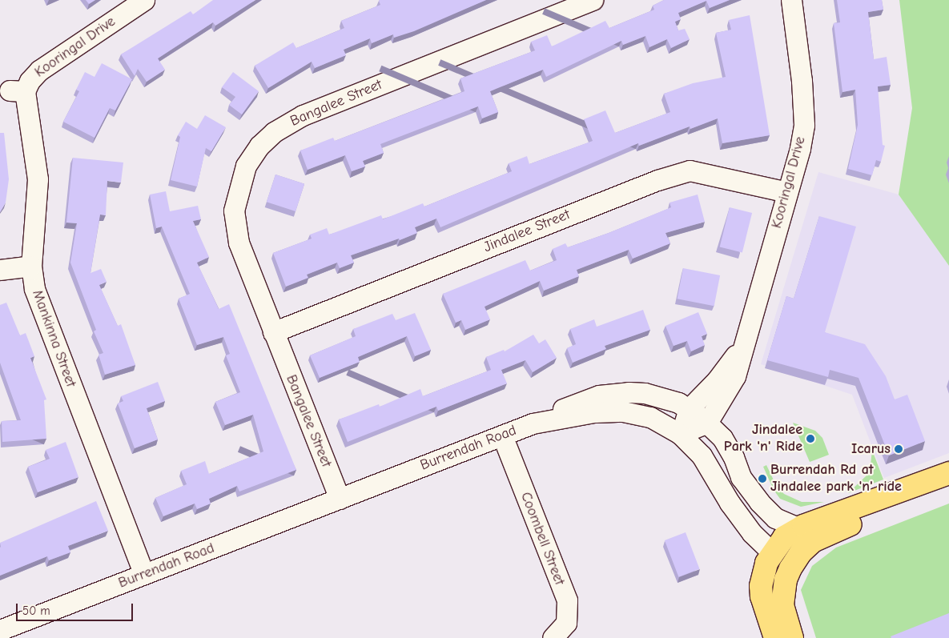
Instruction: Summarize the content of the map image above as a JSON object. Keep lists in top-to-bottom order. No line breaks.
{"streets":{"street":["Kooringal Drive","Bangalee Street","Jindalee Street","Mankinna Street","Burrendah Road","Coombell Street"]},"crossings":[["Kooringal Drive","Jindalee Street"],["Kooringal Drive","Mankinna Street"],["Bangalee Street","Jindalee Street"],["Bangalee Street","Burrendah Road"],["Mankinna Street","Burrendah Road"],["Burrendah Road","Coombell Street"]],"places":["Jindalee Park 'n' Ride","Icarus","Burrendah Rd at Jindalee park 'n' ride"],"scale_bar":"50 m"}
